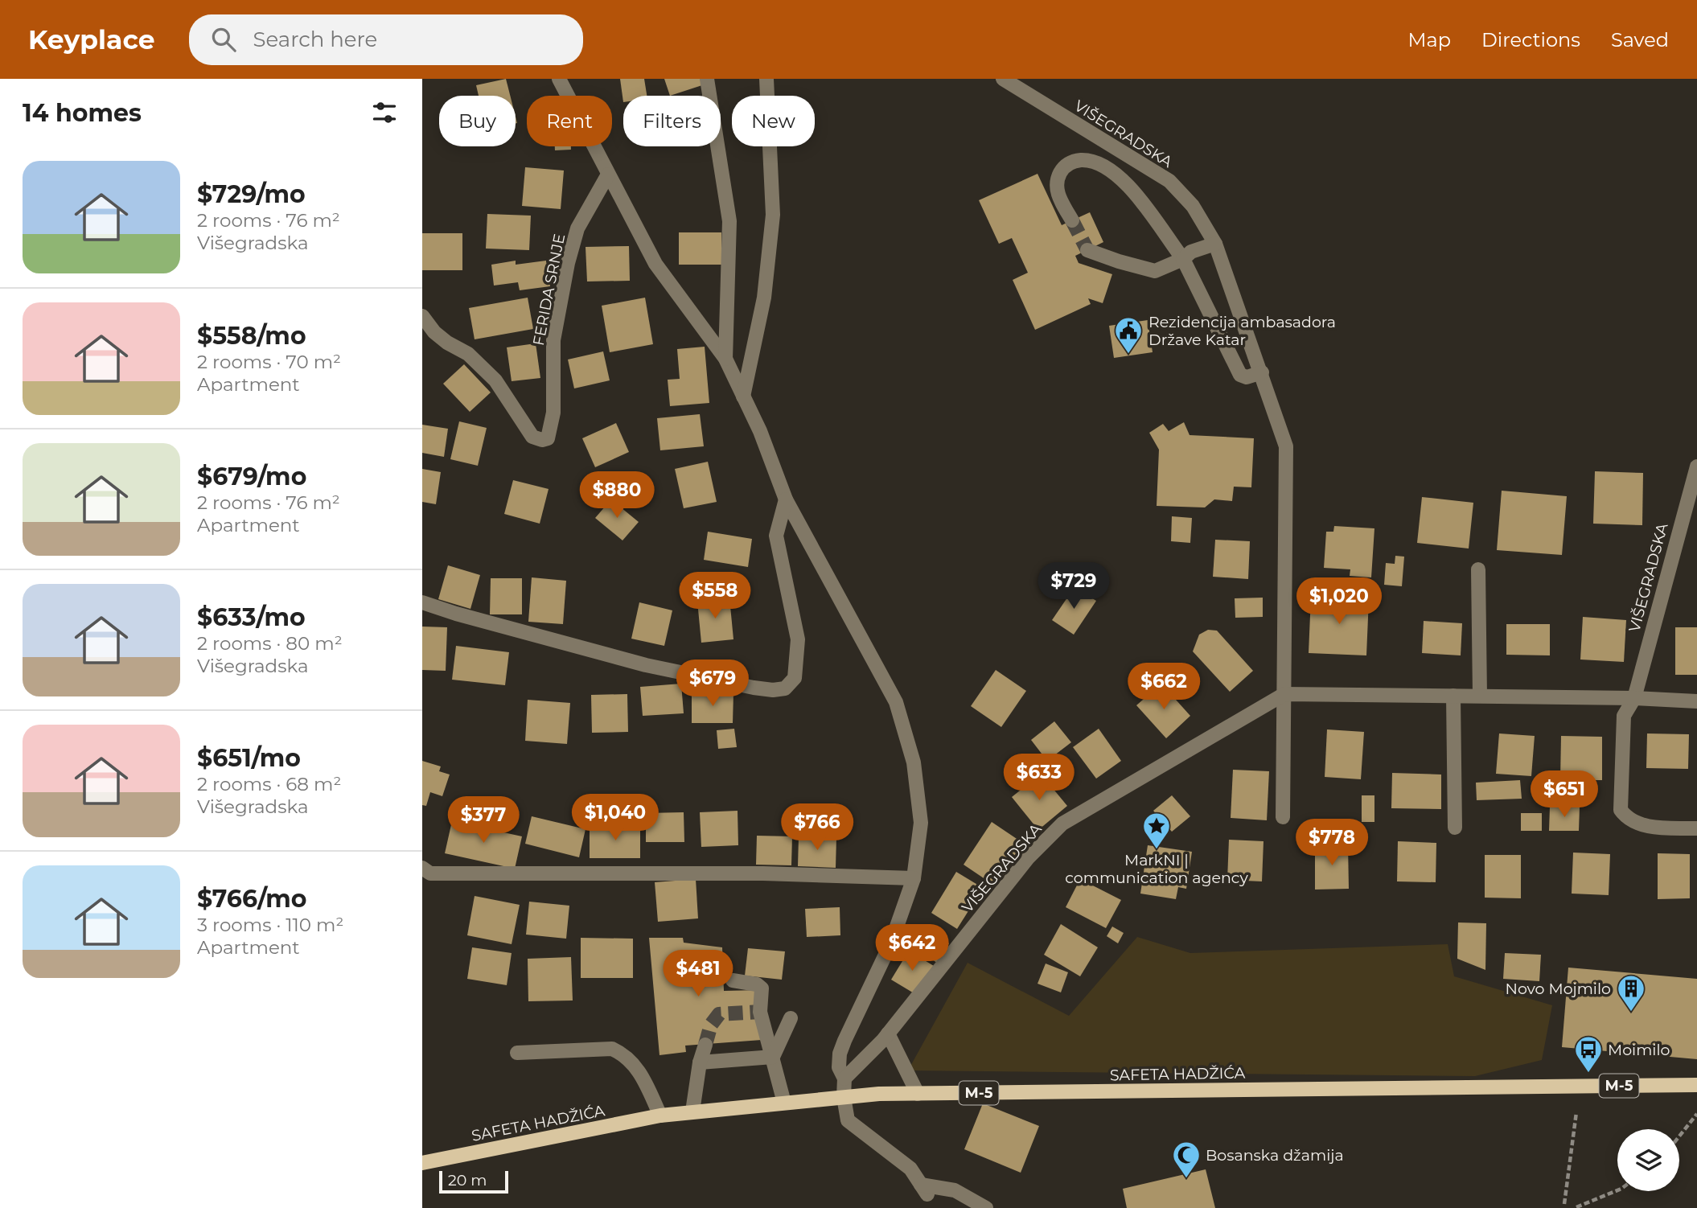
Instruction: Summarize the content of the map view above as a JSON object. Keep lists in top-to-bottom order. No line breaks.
{"streets":{"main road":["SAFETA HADŽIĆA","M-5"],"street":["VIŠEGRADSKA","FERIDA SRNJE"]},"places":{"public building":["Rezidencija ambasadora Države Katar"],"place":["MarkNI | communication agency"],"building":["Novo Mojmilo"],"bus stop":["Moimilo"],"mosque":["Bosanska džamija"]},"scale_bar":"20 m","page":{"header":"Keyplace","search":"Search here","nav":["Map","Directions","Saved"],"heading":"14 homes","chip":["Buy","Rent","Filters","New"],"list":[{"name":"$729/mo","note":"2 rooms · 76 m² · Višegradska"},{"name":"$558/mo","note":"2 rooms · 70 m² · Apartment"},{"name":"$679/mo","note":"2 rooms · 76 m² · Apartment"},{"name":"$633/mo","note":"2 rooms · 80 m² · Višegradska"},{"name":"$651/mo","note":"2 rooms · 68 m² · Višegradska"},{"name":"$766/mo","note":"3 rooms · 110 m² · Apartment"}],"price":["$880","$729","$558","$1,020","$679","$662","$633","$651","$1,040","$377","$766","$778","$642","$481"],"scale":"20 m"}}
